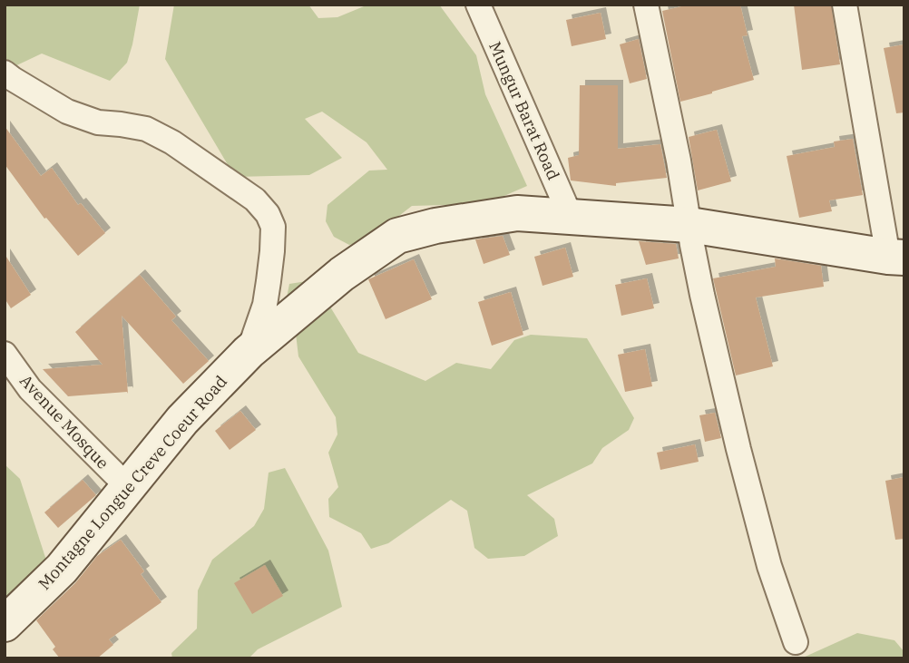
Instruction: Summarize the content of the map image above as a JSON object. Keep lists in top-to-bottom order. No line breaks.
{"streets":{"main road":["Montagne Longue Creve Coeur Road"],"street":["Mungur Barat Road","Avenue Mosque"]},"crossings":[["Mungur Barat Road","Montagne Longue Creve Coeur Road"],["Avenue Mosque","Montagne Longue Creve Coeur Road"]]}
